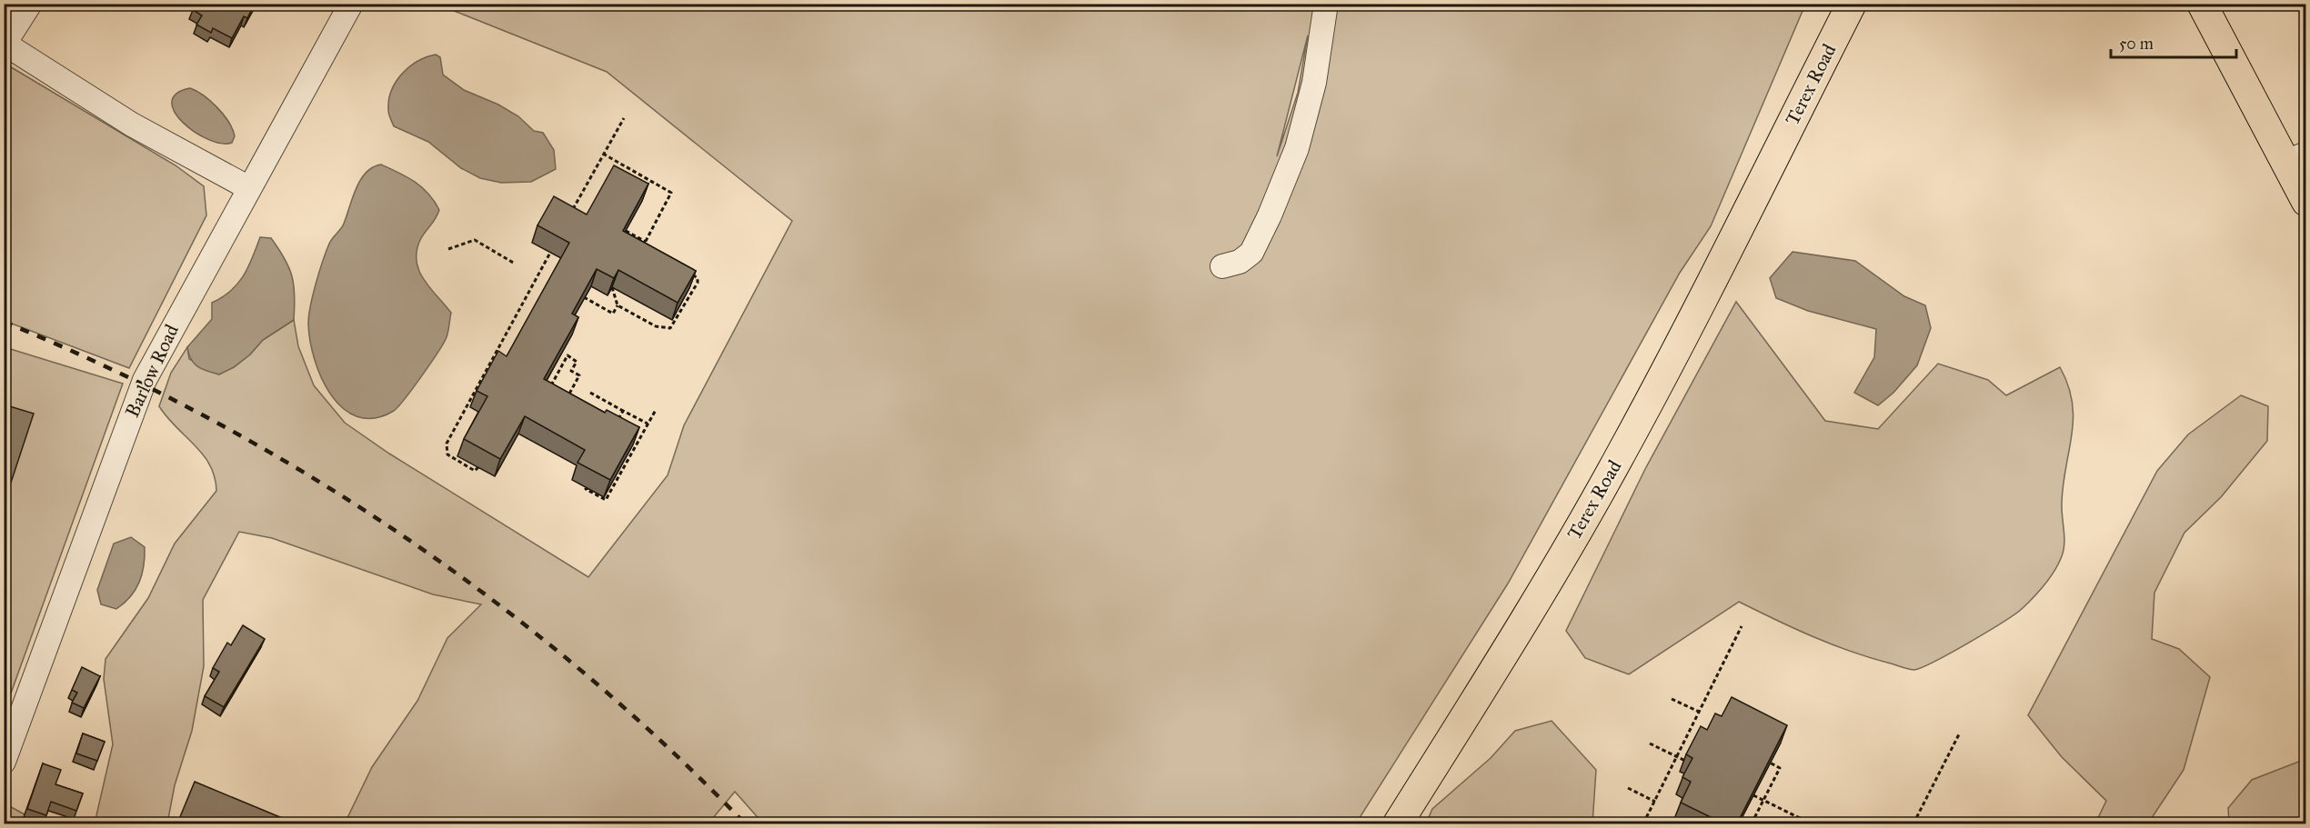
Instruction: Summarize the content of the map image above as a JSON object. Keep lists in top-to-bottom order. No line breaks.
{"streets":{"main road":["Terex Road"],"street":["Barlow Road"]},"scale_bar":"50 m"}
